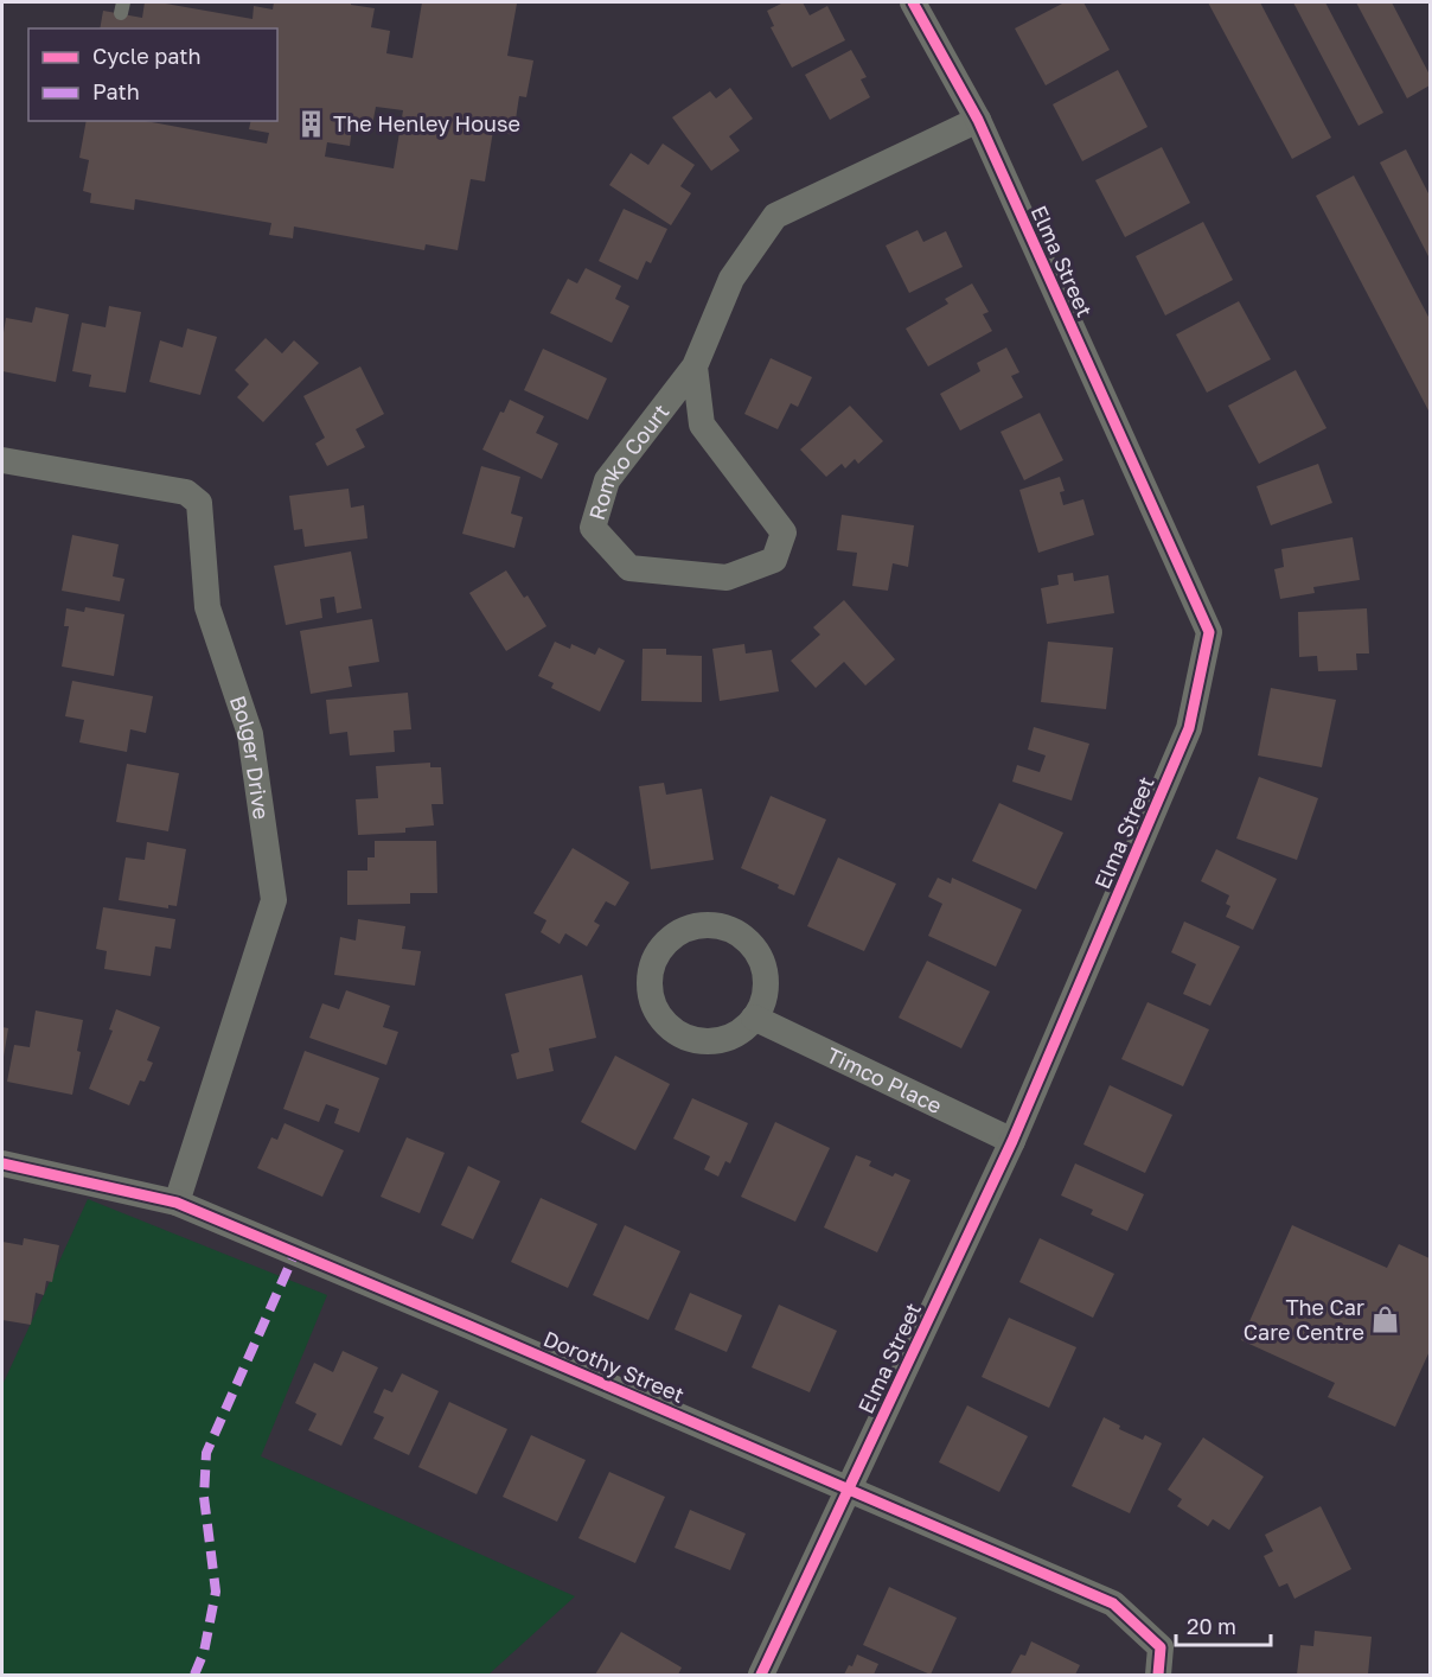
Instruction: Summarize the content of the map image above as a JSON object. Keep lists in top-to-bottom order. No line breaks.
{"streets":{"street":["Elma Street","Romko Court","Bolger Drive","Timco Place","Dorothy Street"]},"crossings":[["Elma Street","Romko Court"],["Elma Street","Timco Place"],["Elma Street","Dorothy Street"],["Bolger Drive","Dorothy Street"]],"places":{"building":["The Henley House"],"shop":["The Car Care Centre"]},"legend":["Cycle path","Path"],"scale_bar":"20 m"}
